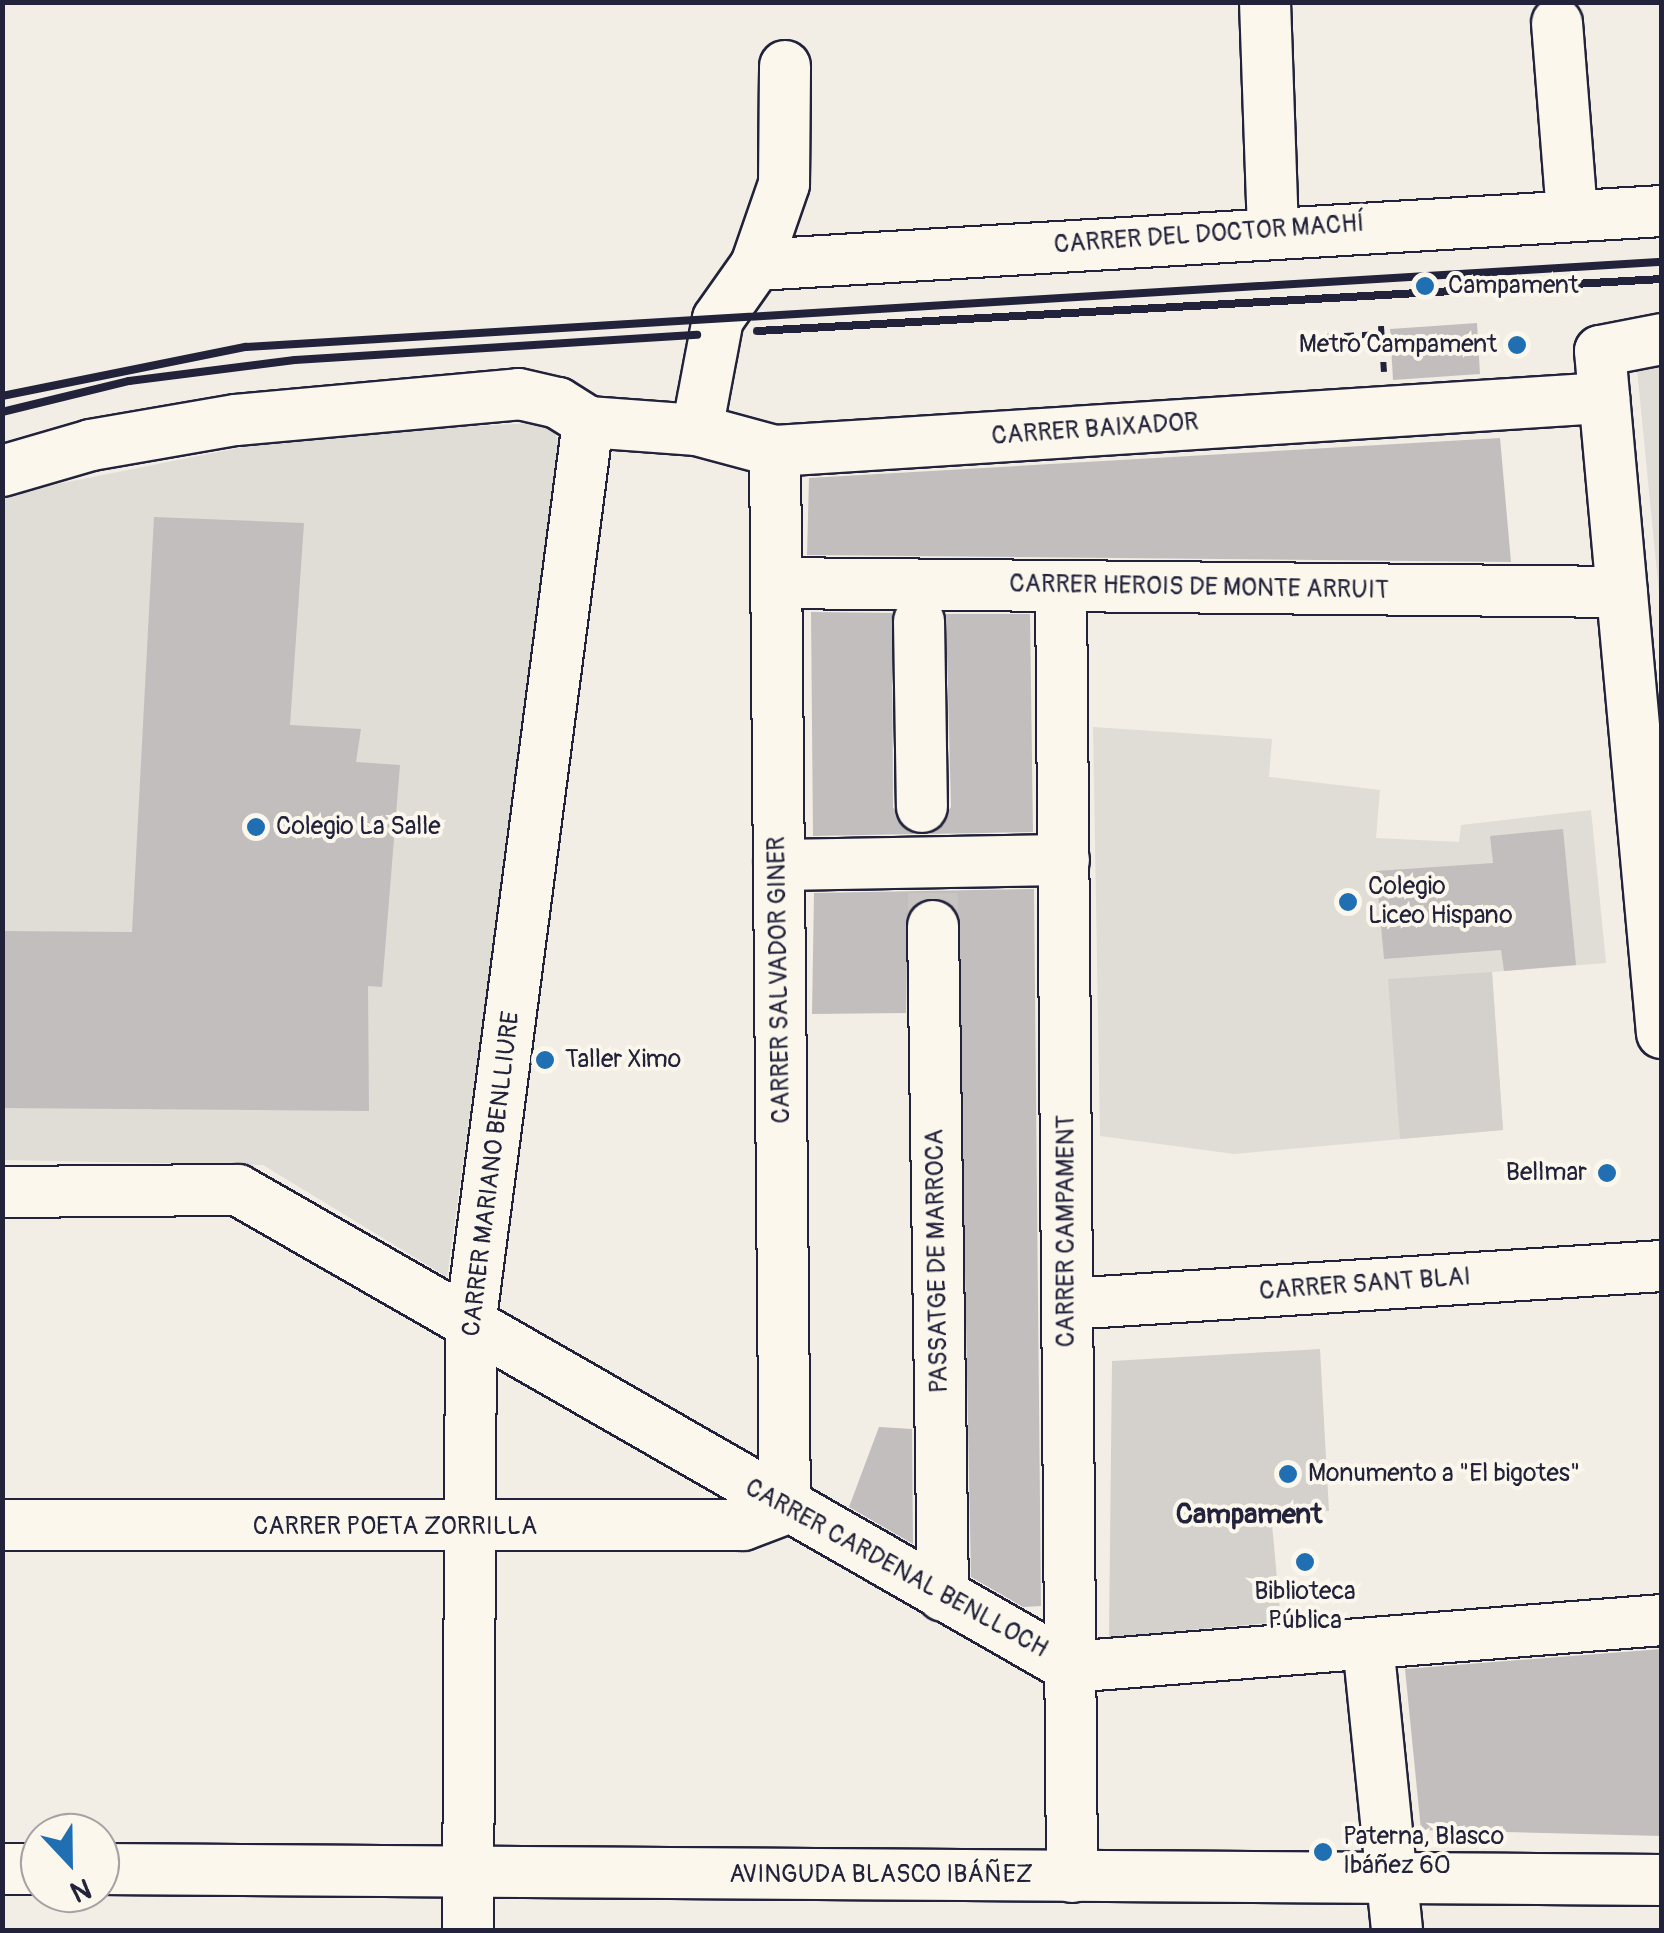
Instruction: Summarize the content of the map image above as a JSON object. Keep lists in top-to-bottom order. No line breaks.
{"streets":{"street":["CARRER DEL DOCTOR MACHÍ","CARRER BAIXADOR","CARRER HEROIS DE MONTE ARRUIT","CARRER SALVADOR GINER","CARRER MARIANO BENLLIURE","CARRER CAMPAMENT","PASSATGE DE MARROCA","CARRER SANT BLAI","CARRER POETA ZORRILLA","CARRER CARDENAL BENLLOCH","AVINGUDA BLASCO IBÁÑEZ"]},"crossings":[["CARRER BAIXADOR","CARRER SALVADOR GINER"],["CARRER BAIXADOR","CARRER MARIANO BENLLIURE"],["CARRER HEROIS DE MONTE ARRUIT","CARRER SALVADOR GINER"],["CARRER HEROIS DE MONTE ARRUIT","CARRER CAMPAMENT"],["CARRER HEROIS DE MONTE ARRUIT","PASSATGE DE MARROCA"],["CARRER SALVADOR GINER","CARRER POETA ZORRILLA"],["CARRER SALVADOR GINER","CARRER CARDENAL BENLLOCH"],["CARRER MARIANO BENLLIURE","CARRER POETA ZORRILLA"],["CARRER MARIANO BENLLIURE","CARRER CARDENAL BENLLOCH"],["CARRER MARIANO BENLLIURE","AVINGUDA BLASCO IBÁÑEZ"],["CARRER CAMPAMENT","CARRER SANT BLAI"],["CARRER CAMPAMENT","CARRER CARDENAL BENLLOCH"],["CARRER CAMPAMENT","AVINGUDA BLASCO IBÁÑEZ"],["PASSATGE DE MARROCA","CARRER CARDENAL BENLLOCH"],["CARRER POETA ZORRILLA","CARRER CARDENAL BENLLOCH"]],"districts":["Campament"],"places":["Campament","Metro Campament","Colegio La Salle","Colegio Liceo Hispano","Taller Ximo","Bellmar","Monumento a \"El bigotes\"","Biblioteca Pública","Paterna, Blasco Ibáñez 60"],"north":"bottom"}
